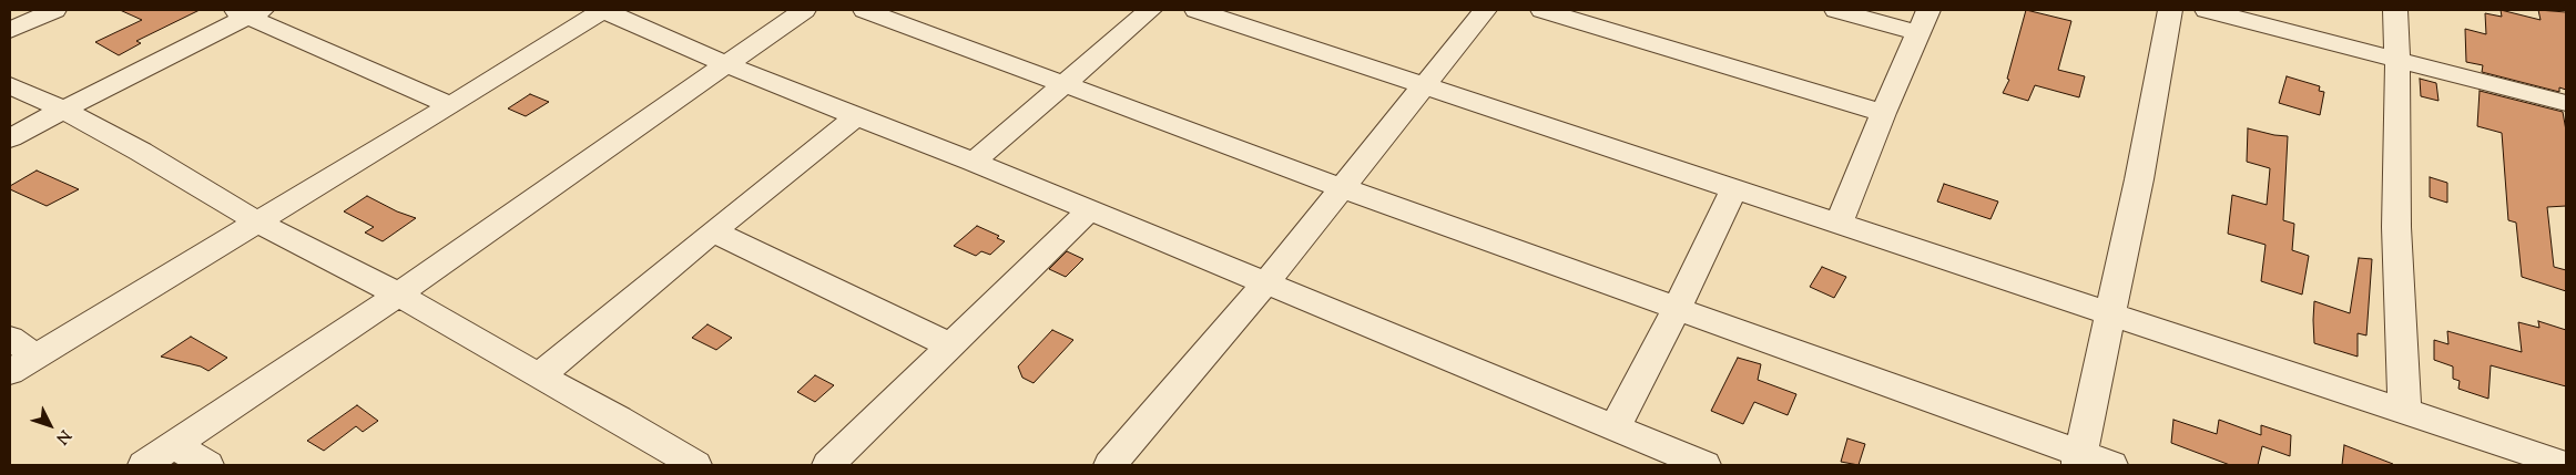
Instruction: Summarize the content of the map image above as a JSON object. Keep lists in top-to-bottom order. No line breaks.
{"north":"bottom right"}
